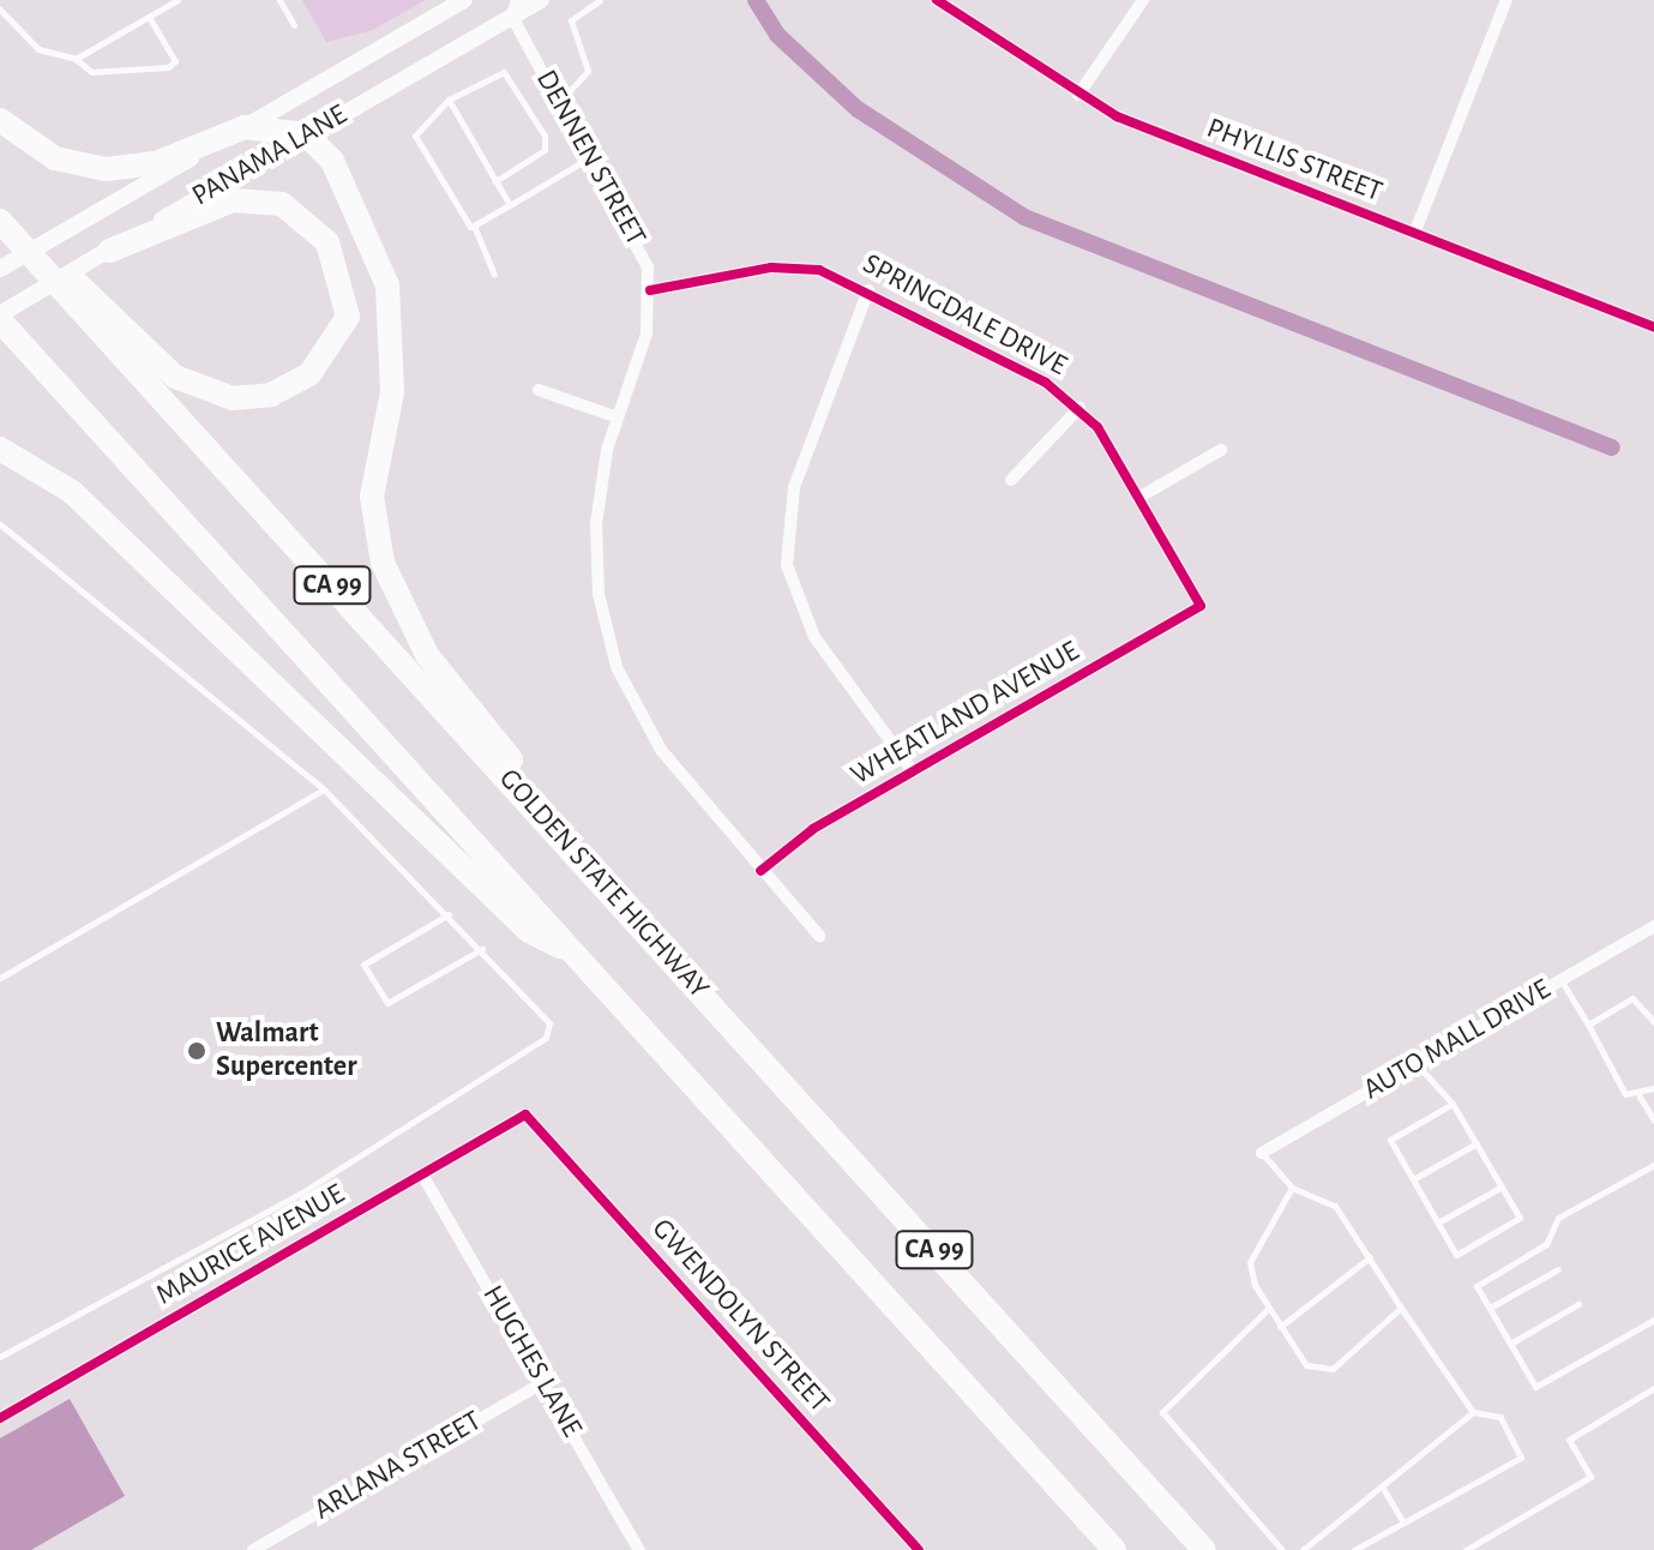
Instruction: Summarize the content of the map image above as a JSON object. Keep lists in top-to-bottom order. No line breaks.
{"streets":{"highway":["CA 99","GOLDEN STATE HIGHWAY"],"main road":["PANAMA LANE"],"street":["DENNEN STREET","PHYLLIS STREET","SPRINGDALE DRIVE","WHEATLAND AVENUE","AUTO MALL DRIVE","MAURICE AVENUE","GWENDOLYN STREET","HUGHES LANE","ARLANA STREET"]},"crossings":[["PANAMA LANE","DENNEN STREET"],["PANAMA LANE","CA 99"],["DENNEN STREET","SPRINGDALE DRIVE"],["DENNEN STREET","WHEATLAND AVENUE"],["SPRINGDALE DRIVE","WHEATLAND AVENUE"],["MAURICE AVENUE","GWENDOLYN STREET"],["MAURICE AVENUE","HUGHES LANE"],["HUGHES LANE","ARLANA STREET"]],"places":["Walmart Supercenter"]}
